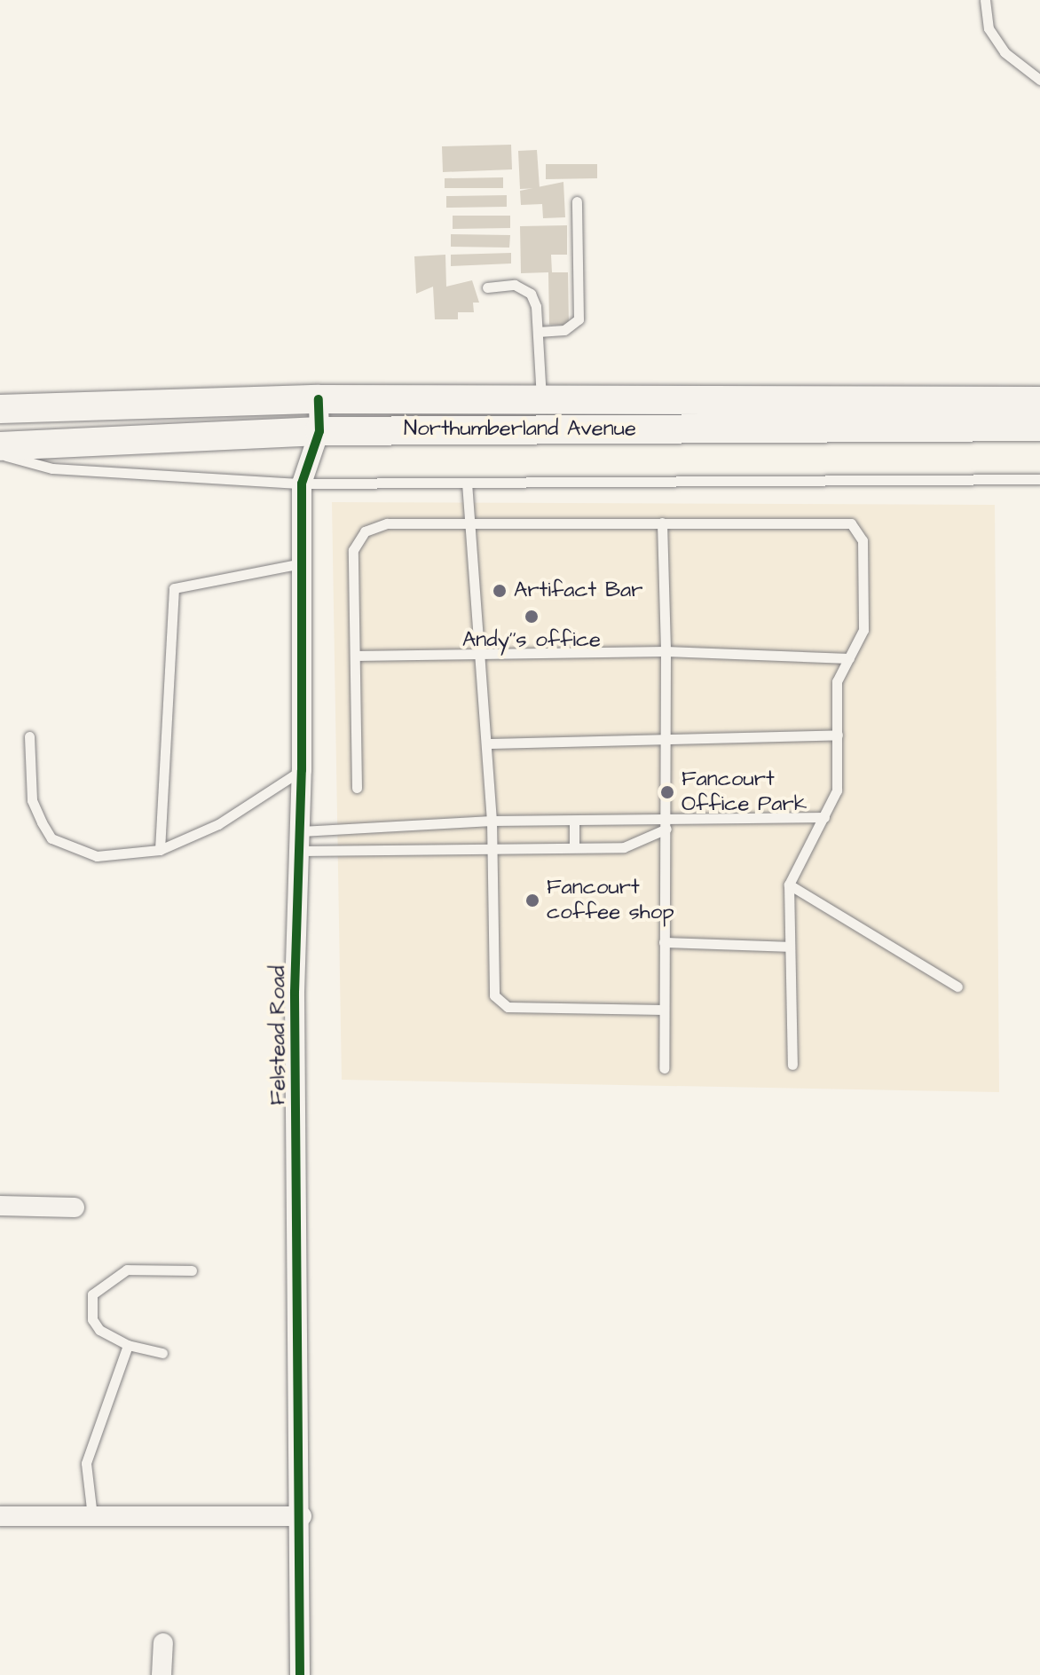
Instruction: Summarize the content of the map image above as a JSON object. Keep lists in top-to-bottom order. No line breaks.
{"streets":{"main road":["Northumberland Avenue"],"street":["Felstead Road"]},"crossings":[["Northumberland Avenue","Felstead Road"]],"places":["Artifact Bar","Andy''s office","Fancourt Office Park","Fancourt coffee shop"]}
